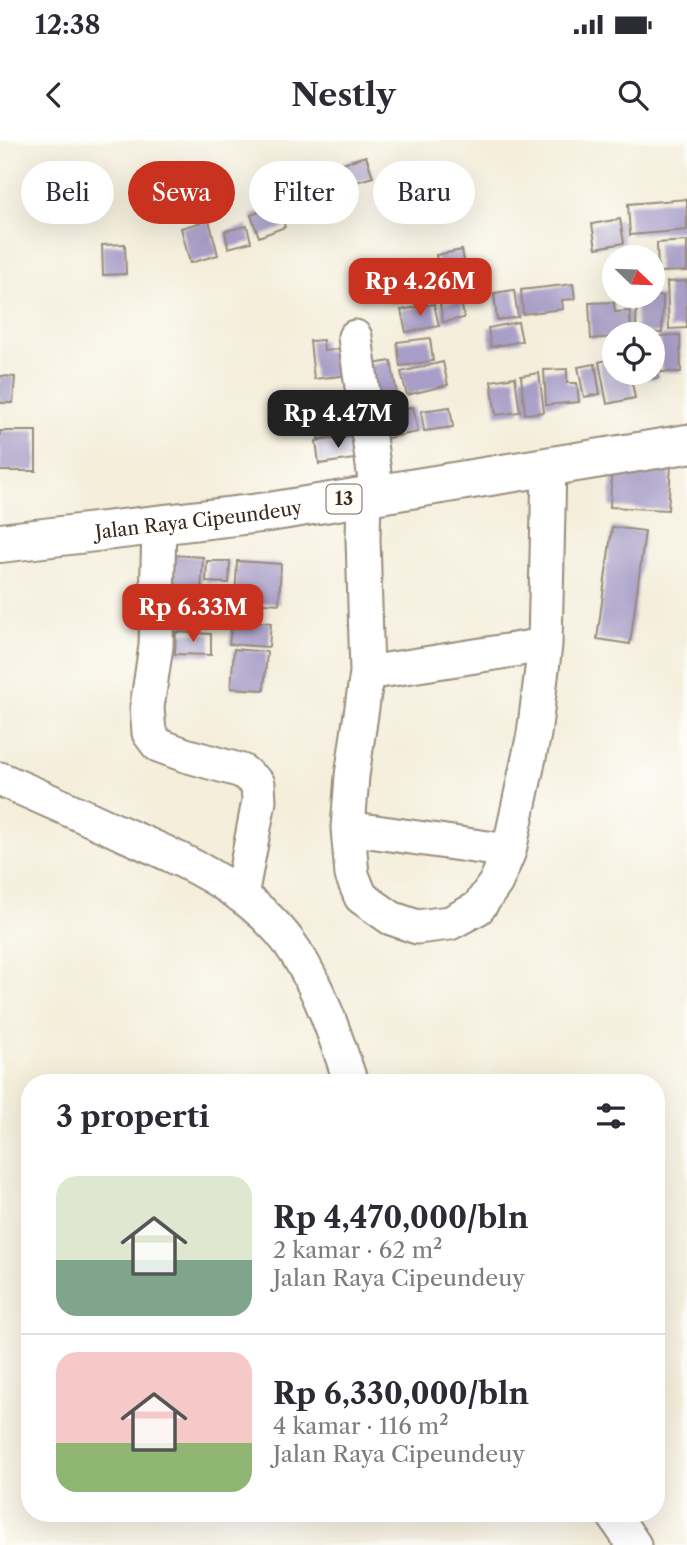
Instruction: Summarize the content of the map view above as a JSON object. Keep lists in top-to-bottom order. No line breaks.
{"streets":{"highway":["13","Jalan Raya Cipeundeuy"]},"north":"bottom right","page":{"status":"12:38","header":"Nestly","chip":["Beli","Sewa","Filter","Baru"],"price":["Rp 4.26M","Rp 4.47M","Rp 6.33M"],"heading":"3 properti","list":[{"name":"Rp 4,470,000/bln","note":"2 kamar · 62 m² · Jalan Raya Cipeundeuy"},{"name":"Rp 6,330,000/bln","note":"4 kamar · 116 m² · Jalan Raya Cipeundeuy"}]}}
